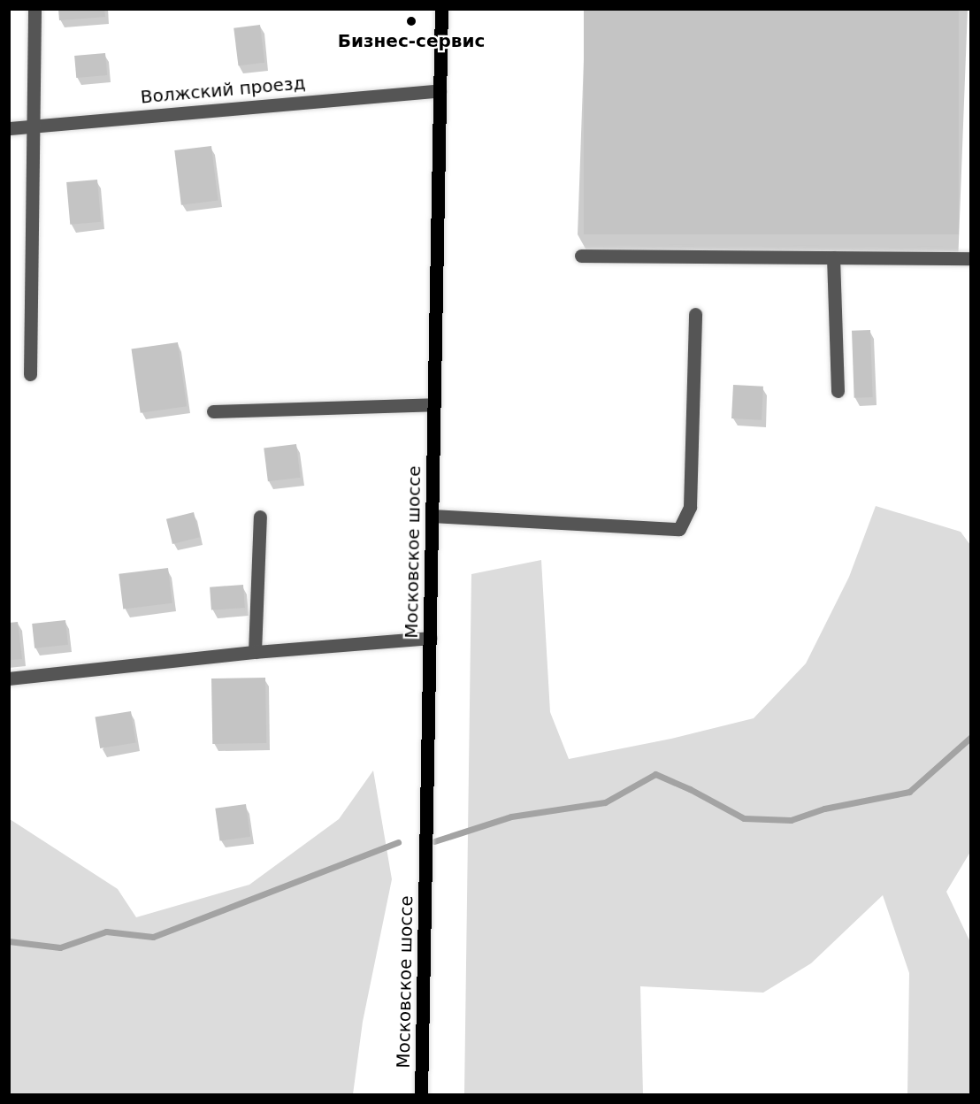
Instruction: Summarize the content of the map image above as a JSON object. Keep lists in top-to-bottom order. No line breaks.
{"streets":{"main road":["Московское шоссе"],"street":["Волжский проезд"]},"crossings":[["Волжский проезд","Московское шоссе"]],"places":["Бизнес-сервис"]}
